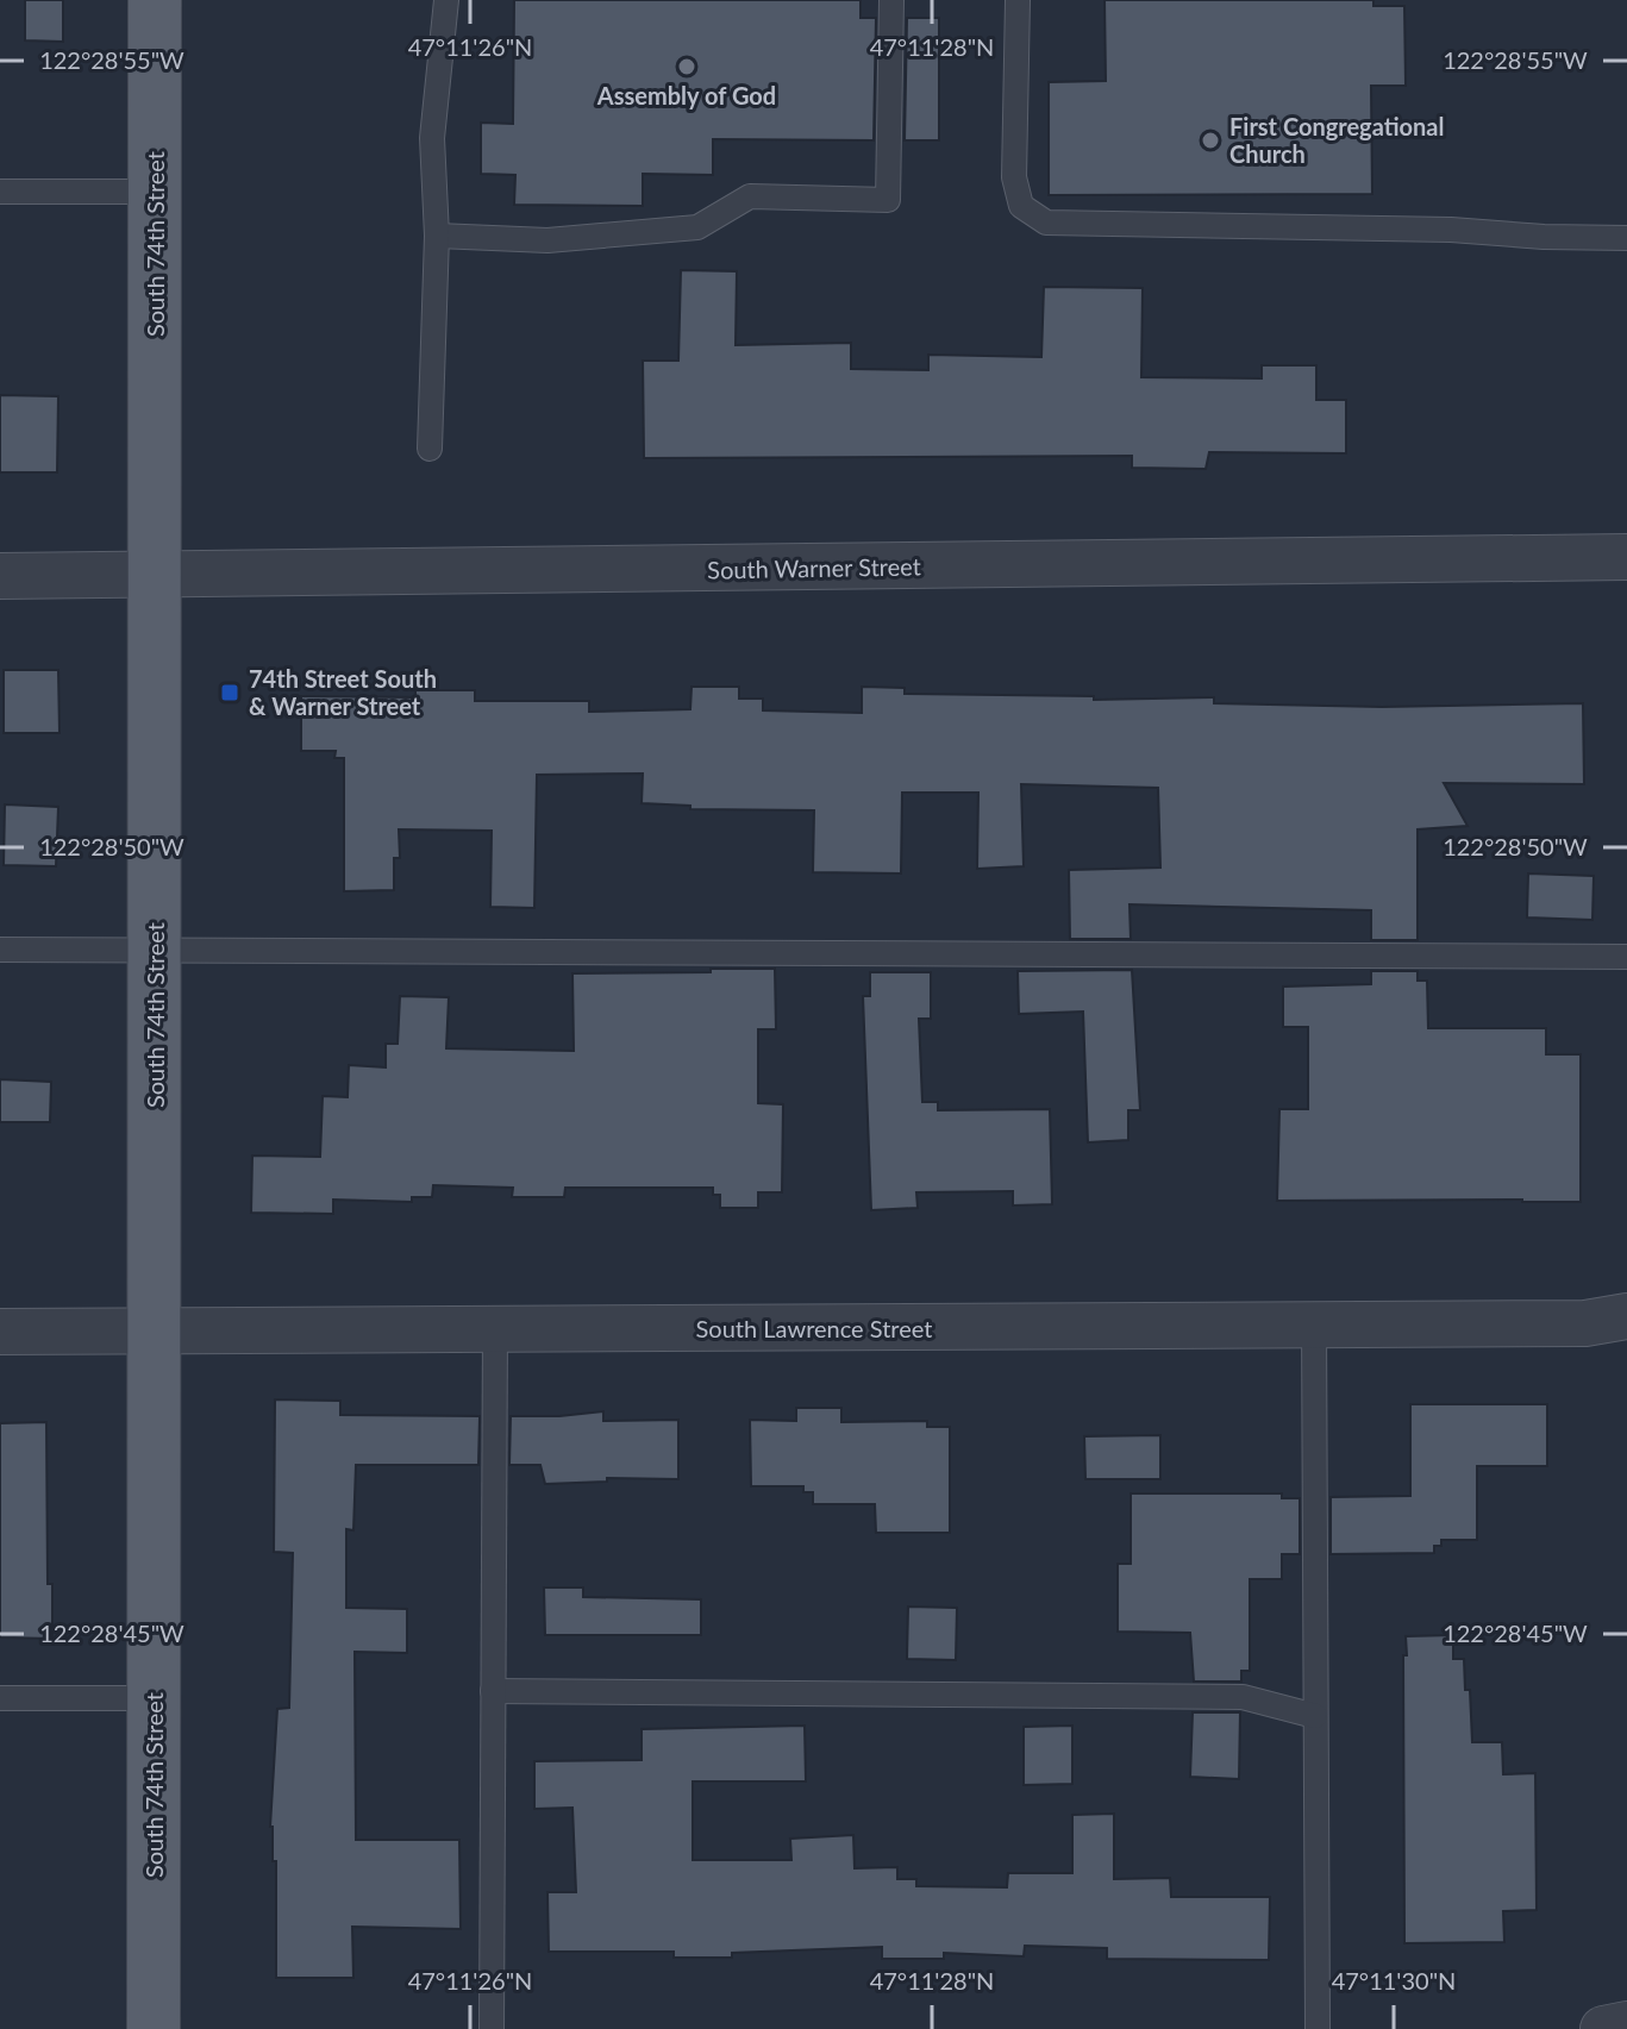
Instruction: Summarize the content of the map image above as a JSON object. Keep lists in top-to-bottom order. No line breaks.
{"streets":{"main road":["South 74th Street"],"street":["South Warner Street","South Lawrence Street"]},"crossings":[["South 74th Street","South Warner Street"],["South 74th Street","South Lawrence Street"]],"places":{"other":["Assembly of God","First Congregational Church"],"transit":["74th Street South & Warner Street"]},"coordinates":["47°11'26\"N","47°11'28\"N","122°28'55\"W","122°28'50\"W","122°28'45\"W","47°11'30\"N"]}
